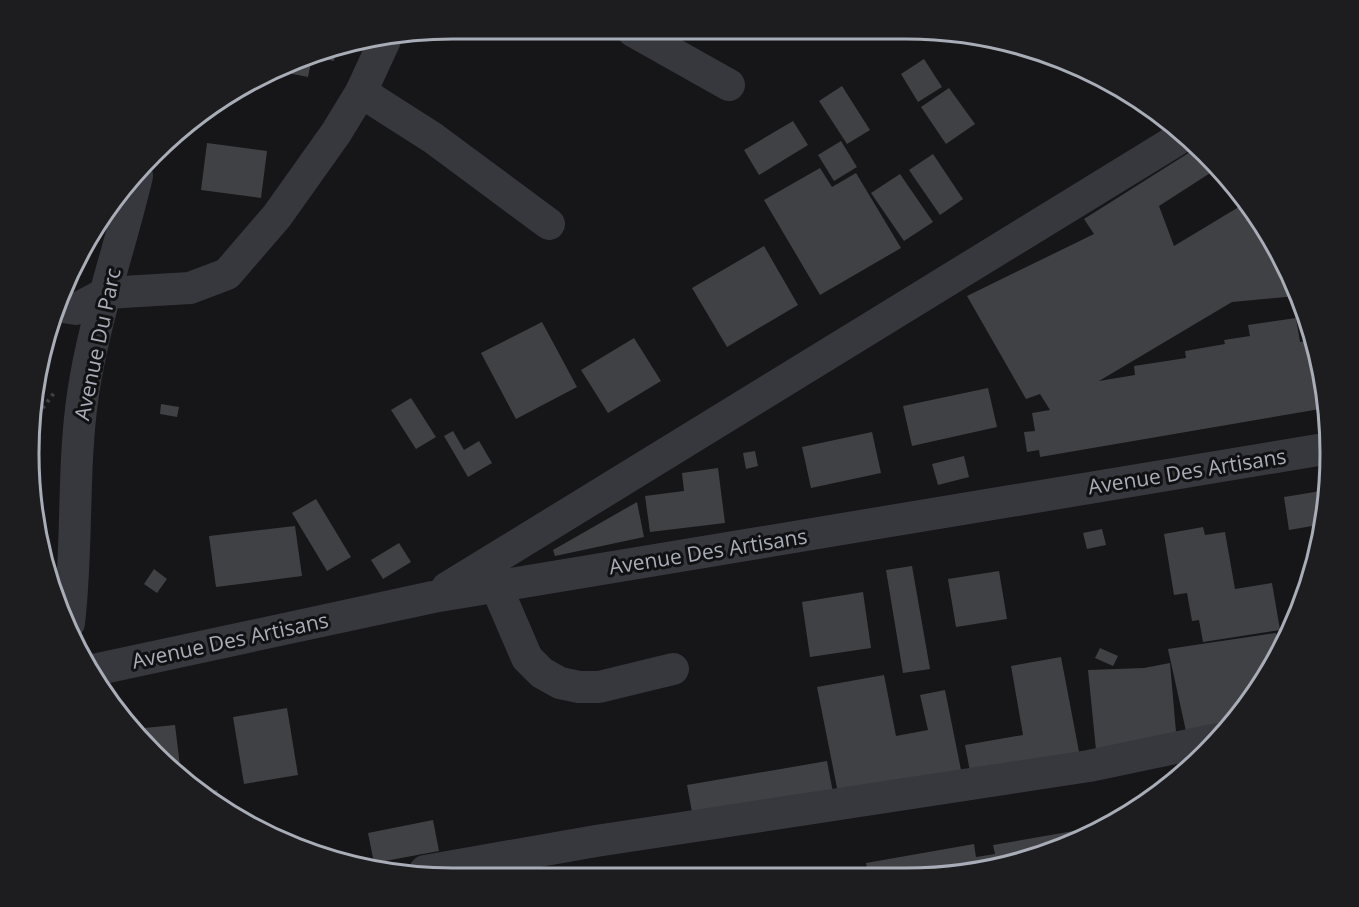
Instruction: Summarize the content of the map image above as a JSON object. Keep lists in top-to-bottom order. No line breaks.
{"streets":{"street":["Avenue Du Parc","Avenue Des Artisans"]}}
